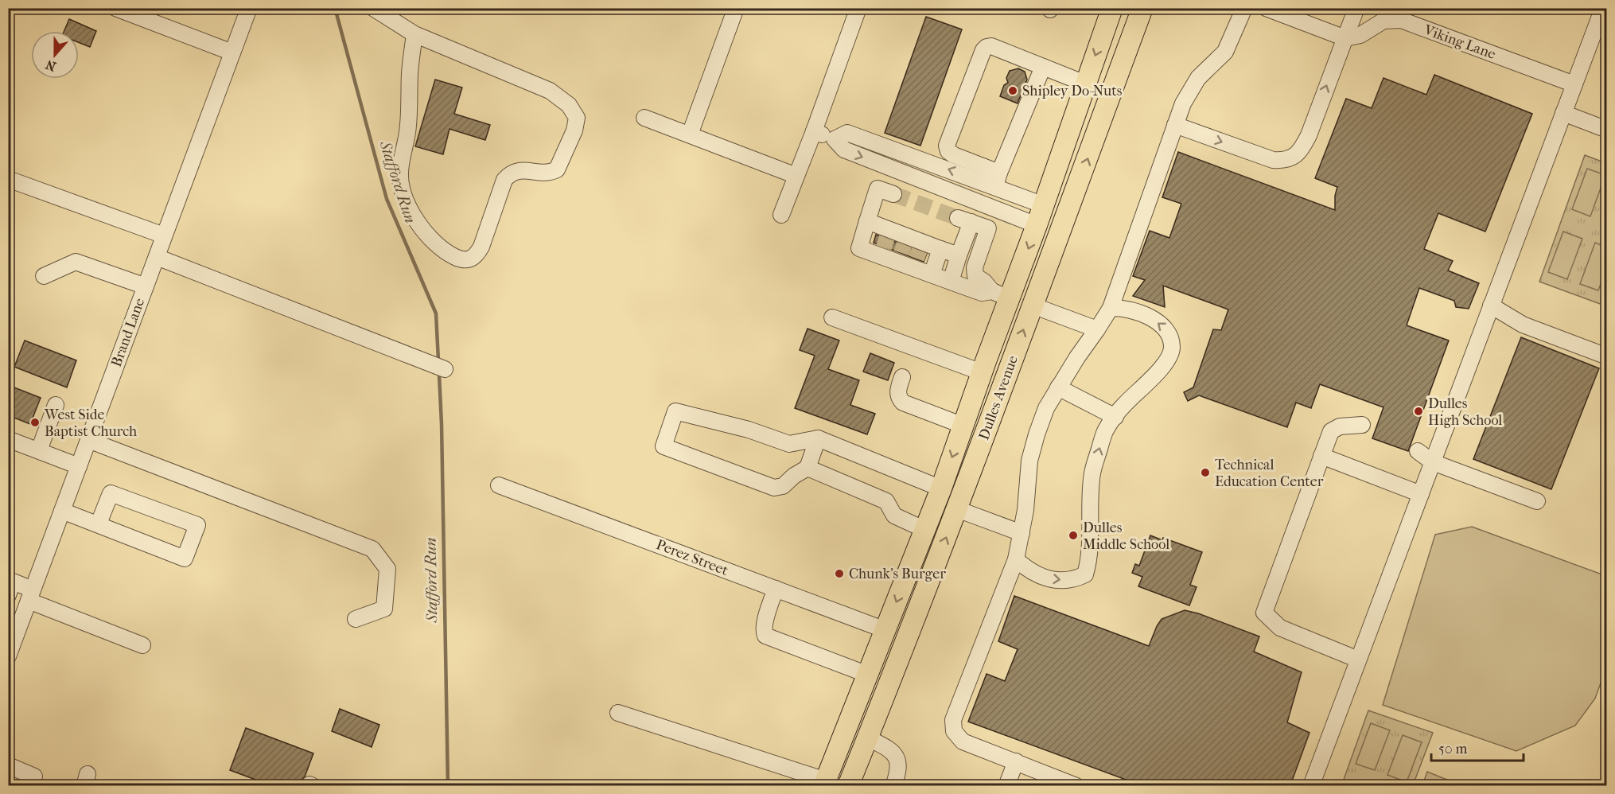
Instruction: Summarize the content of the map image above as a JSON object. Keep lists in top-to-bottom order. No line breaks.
{"streets":{"main road":["Dulles Avenue"],"street":["Viking Lane","Brand Lane","Perez Street"]},"crossings":[["Dulles Avenue","Perez Street"]],"water":["Stafford Run"],"places":["Shipley Do-Nuts","Dulles High School","West Side Baptist Church","Technical Education Center","Dulles Middle School","Chunk's Burger"],"scale_bar":"50 m","north":"bottom"}
